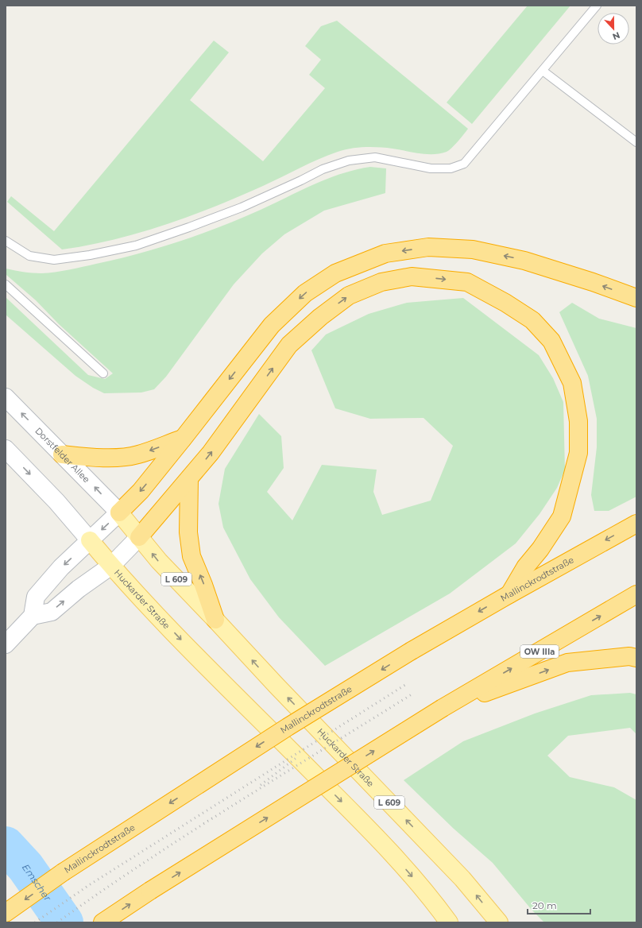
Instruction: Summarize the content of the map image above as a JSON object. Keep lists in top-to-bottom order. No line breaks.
{"streets":{"highway":["Mallinckrodtstraße","OW IIIa"],"main road":["L 609","Huckarder Straße"],"street":["Dorstfelder Allee"]},"crossings":[["Dorstfelder Allee","Huckarder Straße"]],"water":["Emscher"],"scale_bar":"20 m","north":"bottom"}
